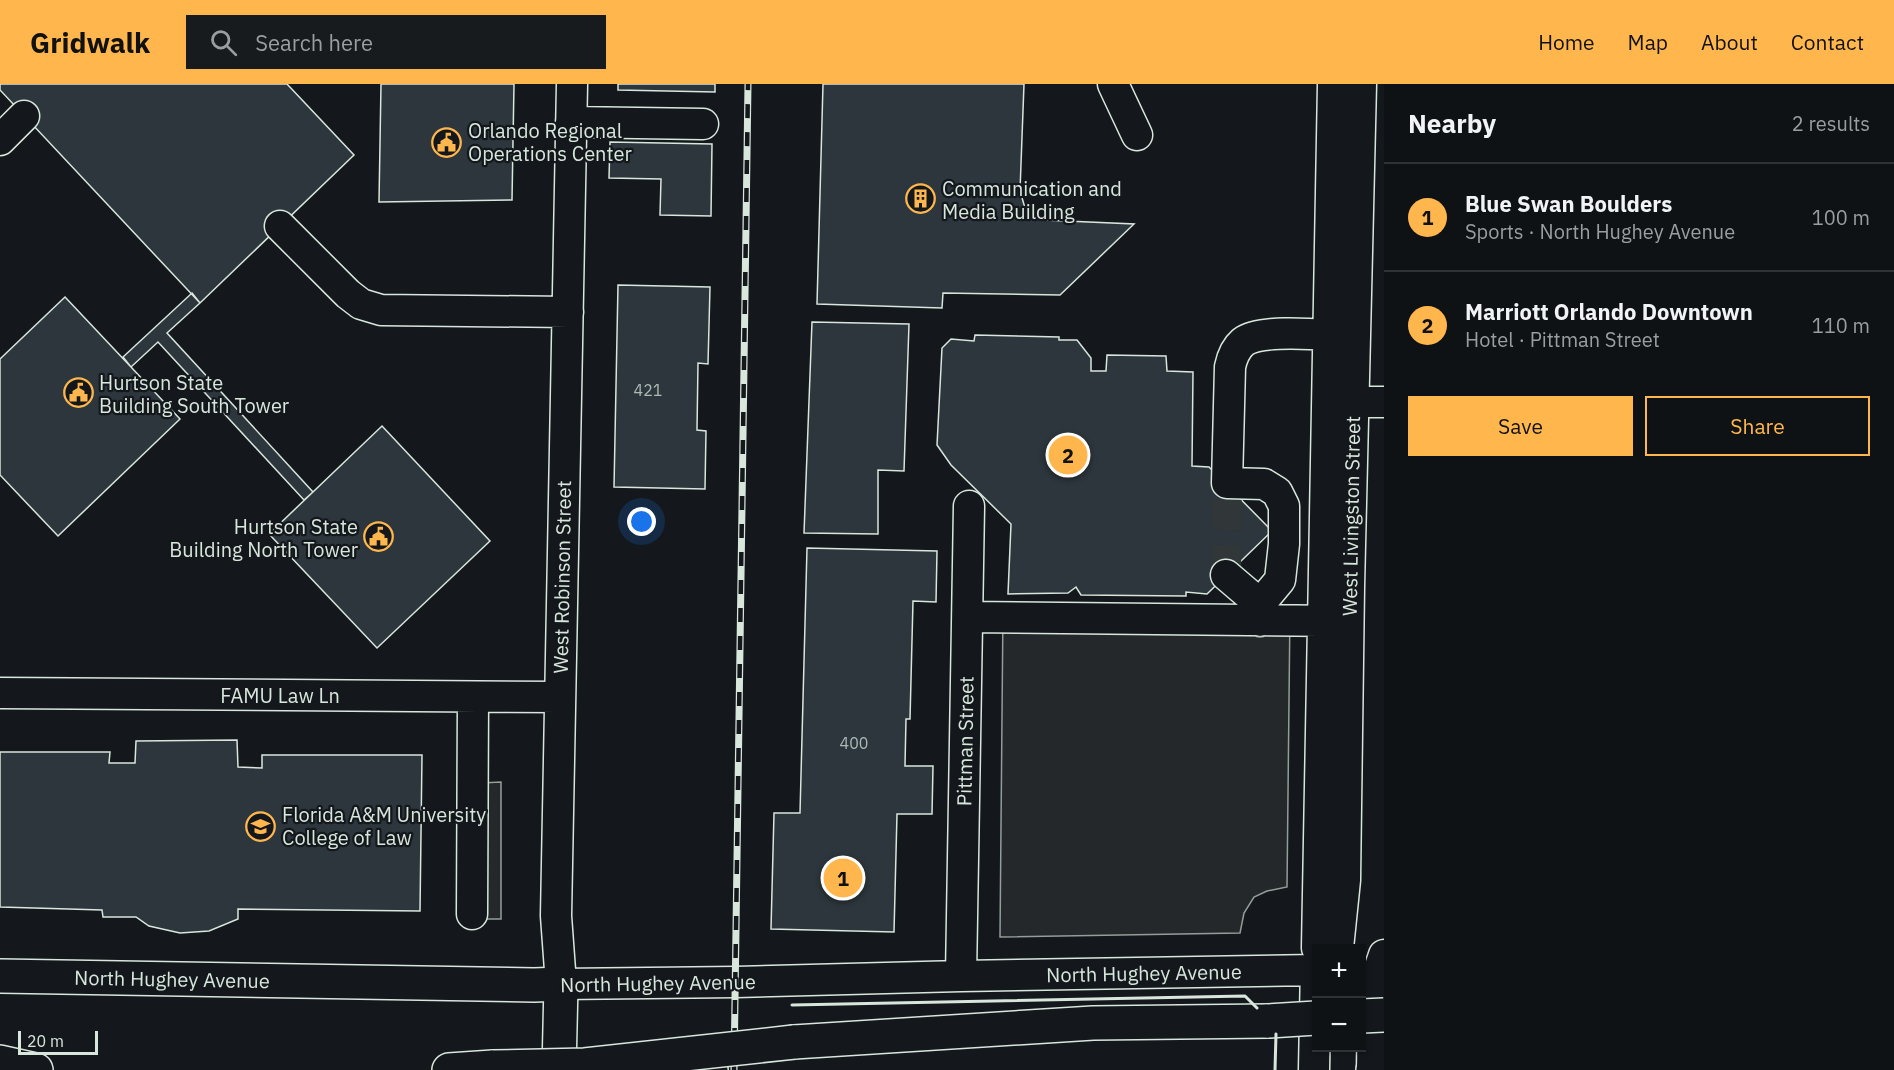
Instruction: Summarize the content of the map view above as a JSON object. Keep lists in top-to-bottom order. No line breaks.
{"streets":{"main road":["West Robinson Street","North Hughey Avenue"],"street":["West Livingston Street","FAMU Law Ln","Pittman Street"]},"crossings":[["West Robinson Street","FAMU Law Ln"],["West Robinson Street","North Hughey Avenue"],["Pittman Street","North Hughey Avenue"]],"places":{"public building":["Orlando Regional Operations Center","Hurtson State Building South Tower","Hurtson State Building North Tower"],"building":["Communication and Media Building"],"school or university":["Florida A&M University College of Law"]},"house_numbers":["421","400"],"scale_bar":"20 m","page":{"header":"Gridwalk","search":"Search here","nav":["Home","Map","About","Contact"],"heading":["Nearby","2 results"],"list":[{"mark":"1","name":"Blue Swan Boulders","note":"Sports · North Hughey Avenue","value":"100 m"},{"mark":"2","name":"Marriott Orlando Downtown","note":"Hotel · Pittman Street","value":"110 m"}],"buttons":["Save","Share"],"pins":["2","1"],"map_buttons":["+","−"],"scale":"20 m"}}
